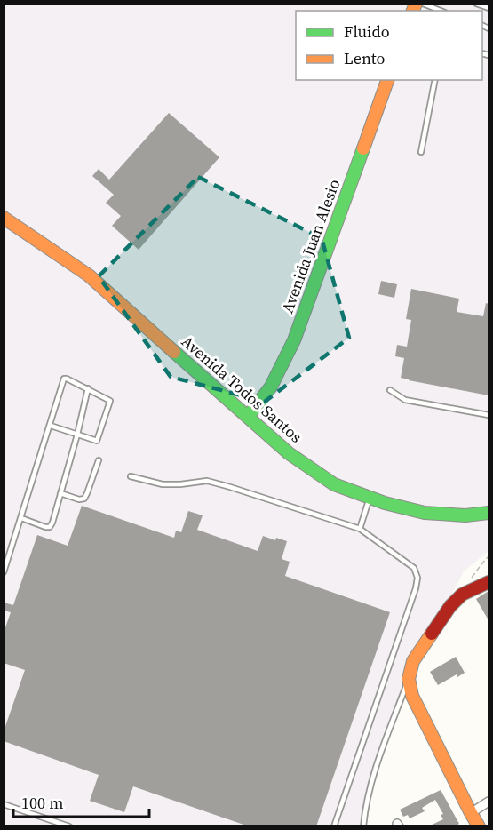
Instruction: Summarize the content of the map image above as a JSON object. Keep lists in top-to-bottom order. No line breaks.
{"streets":{"street":["Avenida Juan Alesio","Avenida Todos Santos"]},"crossings":[["Avenida Juan Alesio","Avenida Todos Santos"]],"legend":["Fluido","Lento"],"scale_bar":"100 m"}
